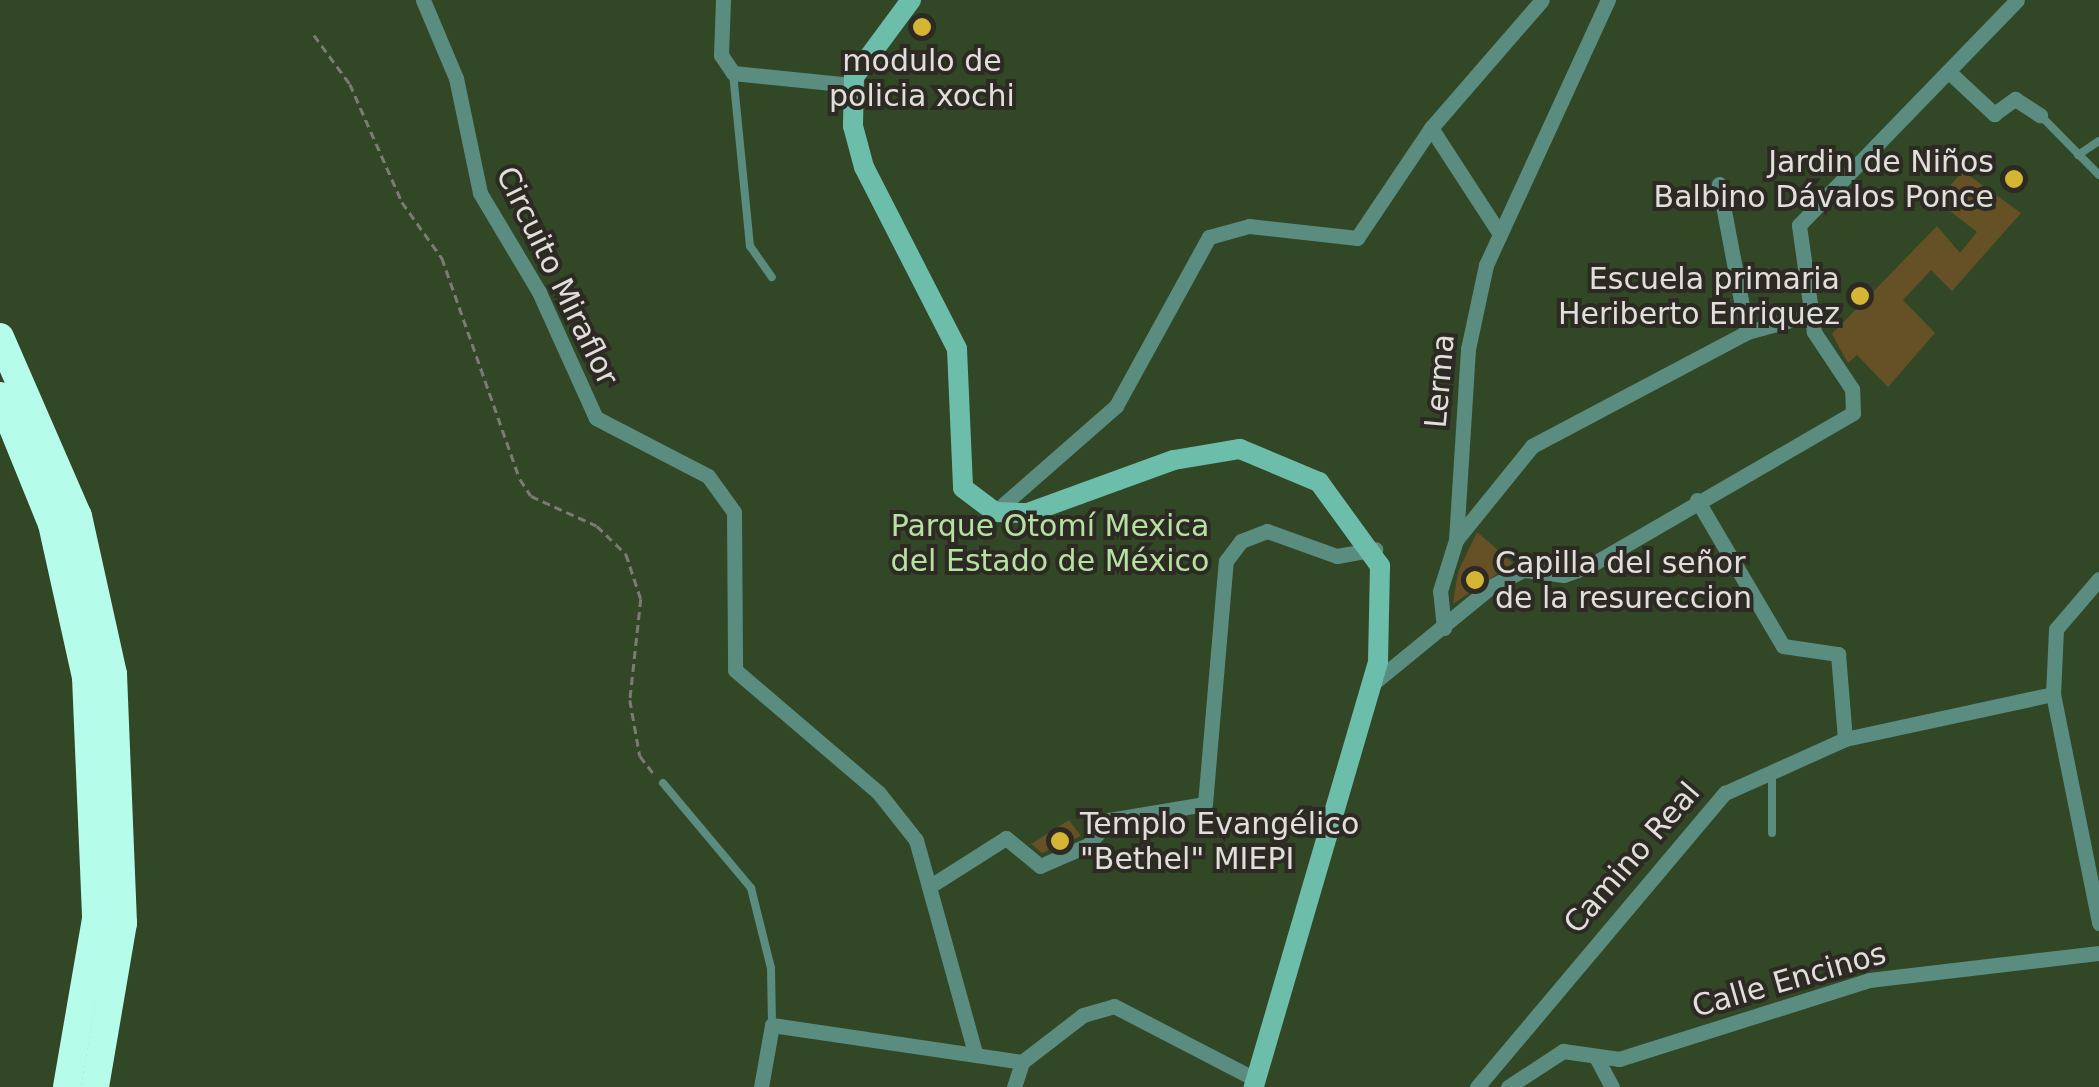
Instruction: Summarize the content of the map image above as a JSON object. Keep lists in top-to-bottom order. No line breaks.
{"streets":{"street":["Circuito Miraflor","Lerma","Camino Real","Calle Encinos"]},"parks":["Parque Otomí Mexica del Estado de México"],"places":["modulo de policia xochi","Jardin de Niños Balbino Dávalos Ponce","Escuela primaria Heriberto Enriquez","Capilla del señor de la resureccion","Templo Evangélico \"Bethel\" MIEPI"]}
